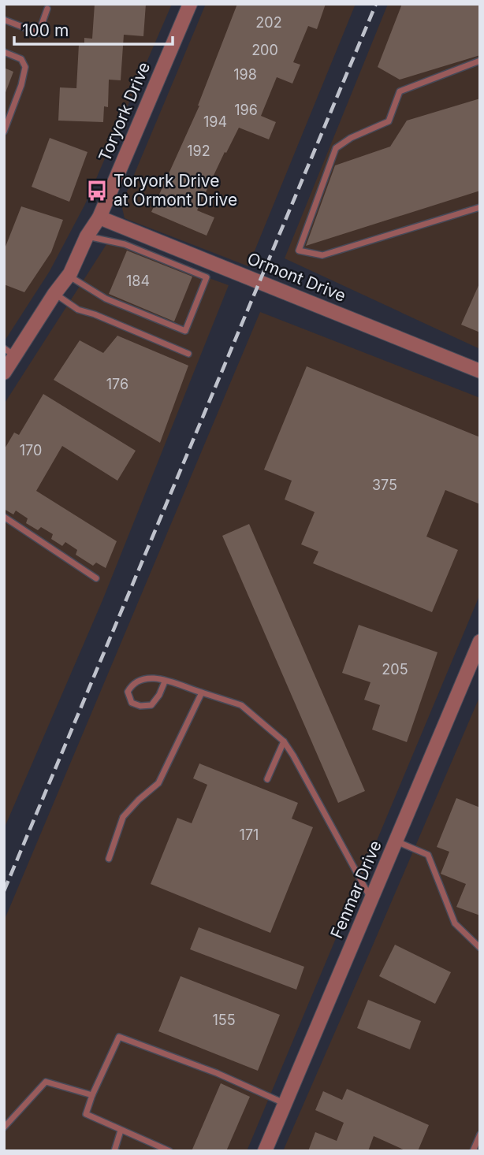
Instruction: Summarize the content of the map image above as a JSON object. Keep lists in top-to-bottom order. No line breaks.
{"streets":{"street":["Toryork Drive","Ormont Drive","Fenmar Drive"]},"crossings":[["Toryork Drive","Ormont Drive"]],"places":{"bus stop":["Toryork Drive at Ormont Drive"]},"house_numbers":["202","200","198","196","194","192","184","176","170","375","205","171","155"],"scale_bar":"100 m"}
